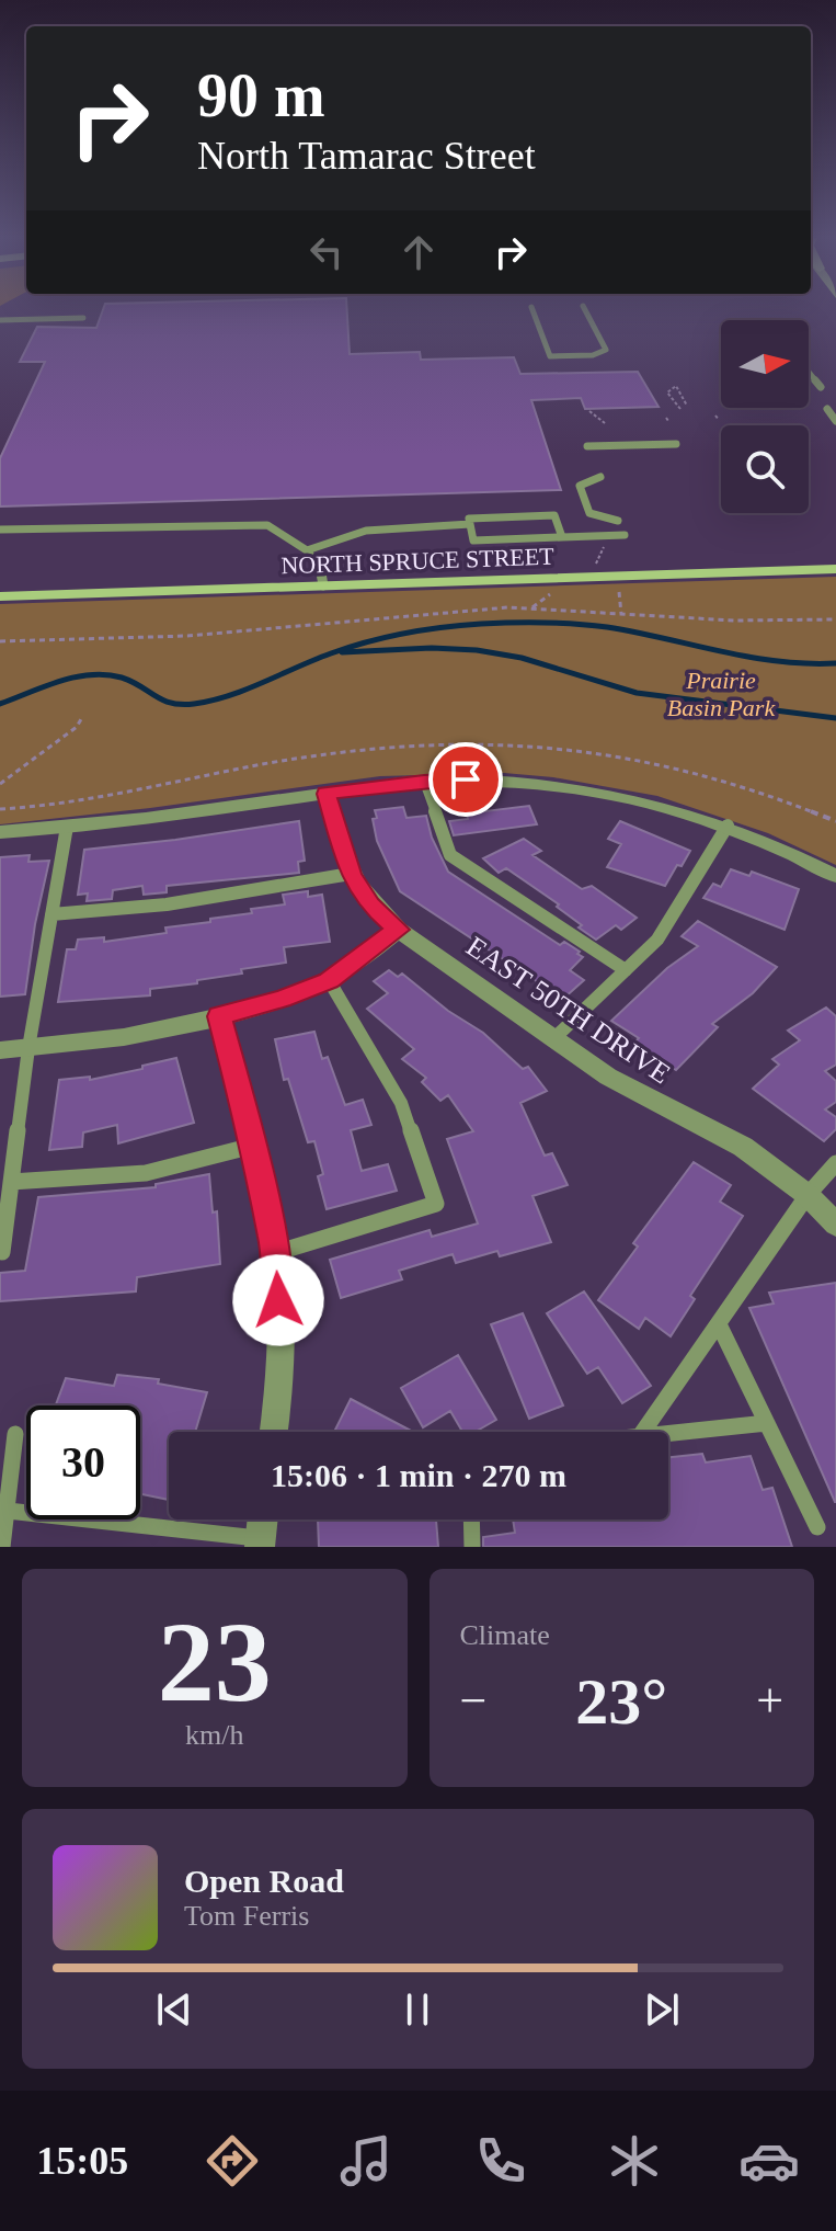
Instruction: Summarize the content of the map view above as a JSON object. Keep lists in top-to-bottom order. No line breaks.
{"streets":{"street":["NORTH SPRUCE STREET","EAST 50TH DRIVE"]},"parks":["Prairie Basin Park"],"north":"right","page":{"turn":["90 m","North Tamarac Street"],"limit":"30","trip":"15:06 · 1 min · 270 m","tile":[["23","km/h"],"Climate"],"heat":["−","23°","+"],"song":["Open Road","Tom Ferris"],"tabs":"15:05"}}
